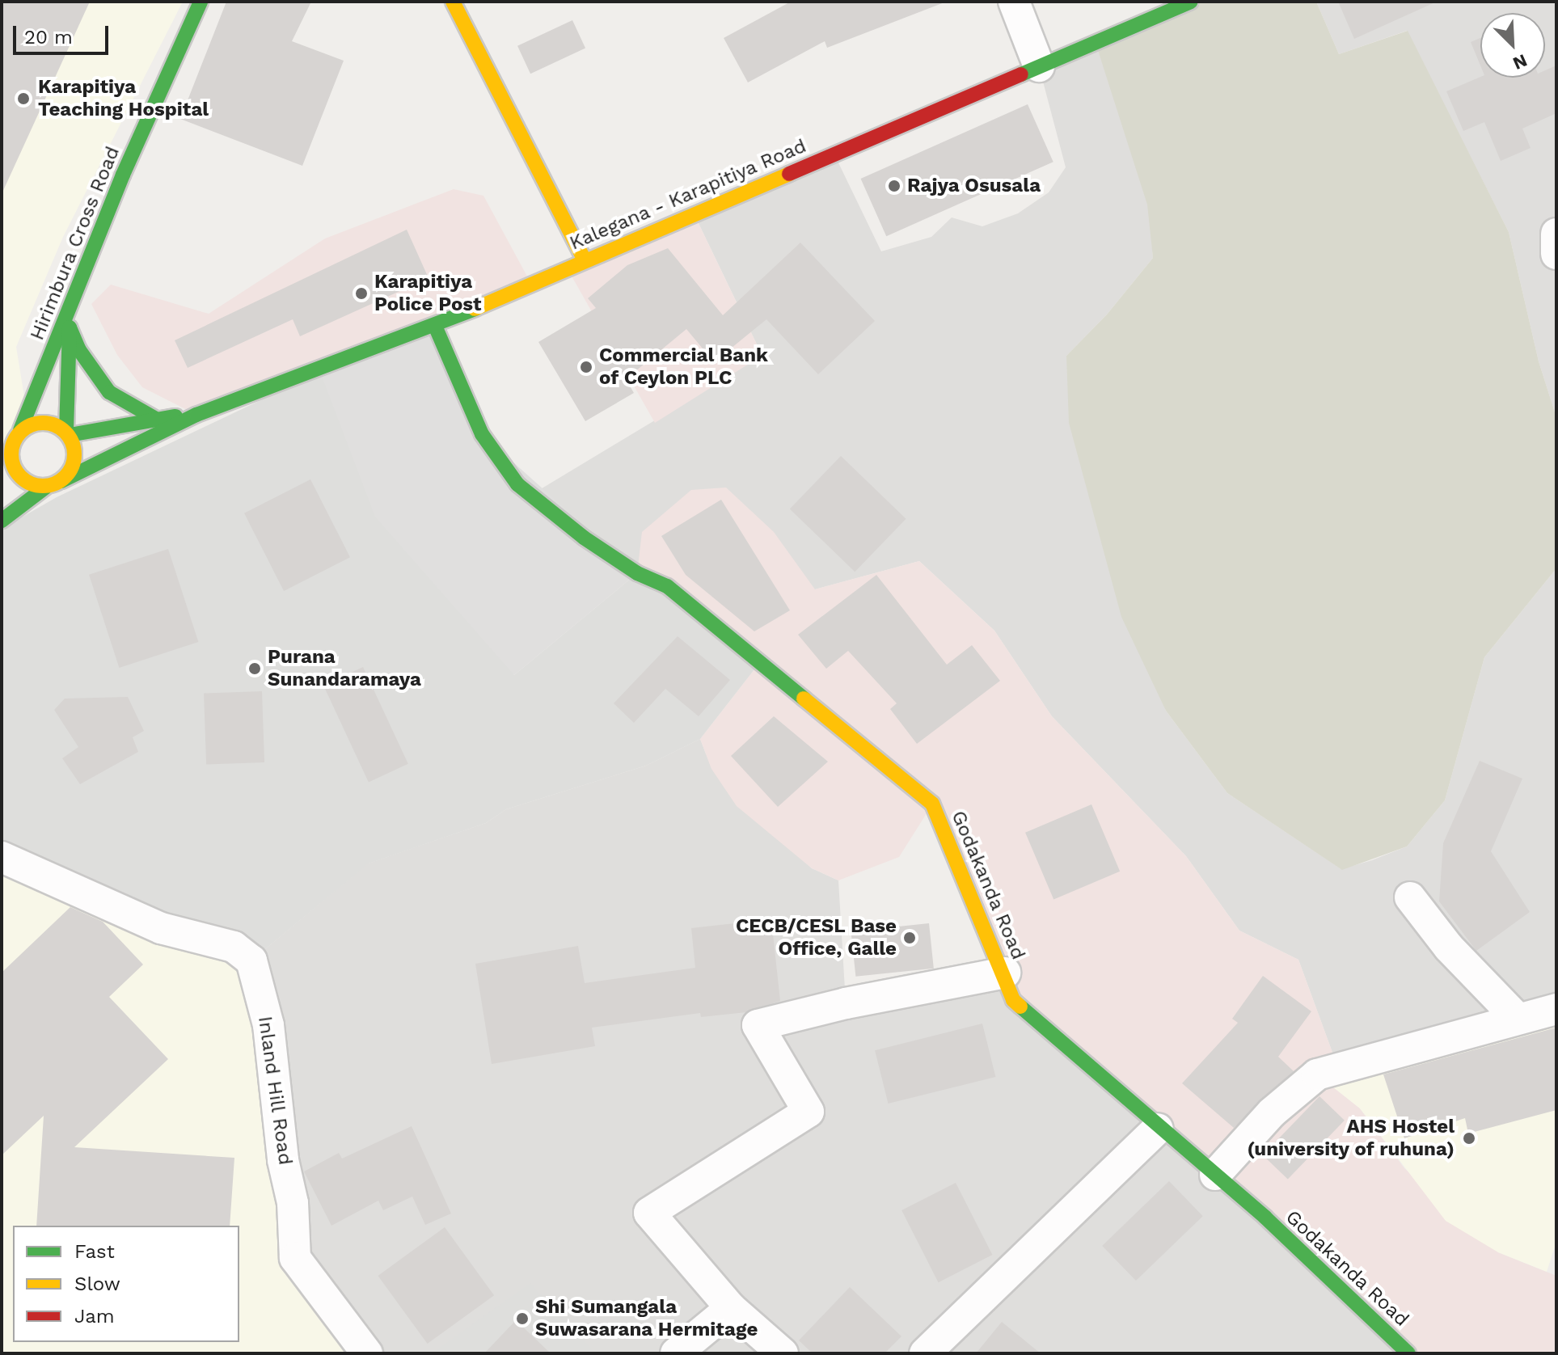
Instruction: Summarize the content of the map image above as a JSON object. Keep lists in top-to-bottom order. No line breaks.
{"streets":{"main road":["Kalegana - Karapitiya Road","Hirimbura Cross Road","Godakanda Road"],"street":["Inland Hill Road"]},"crossings":[["Kalegana - Karapitiya Road","Hirimbura Cross Road"],["Kalegana - Karapitiya Road","Godakanda Road"]],"places":["Karapitiya Teaching Hospital","Rajya Osusala","Karapitiya Police Post","Commercial Bank of Ceylon PLC","Purana Sunandaramaya","CECB/CESL Base Office, Galle","AHS Hostel (university of ruhuna)","Shi Sumangala Suwasarana Hermitage"],"legend":["Fast","Slow","Jam"],"scale_bar":"20 m","north":"bottom right"}
